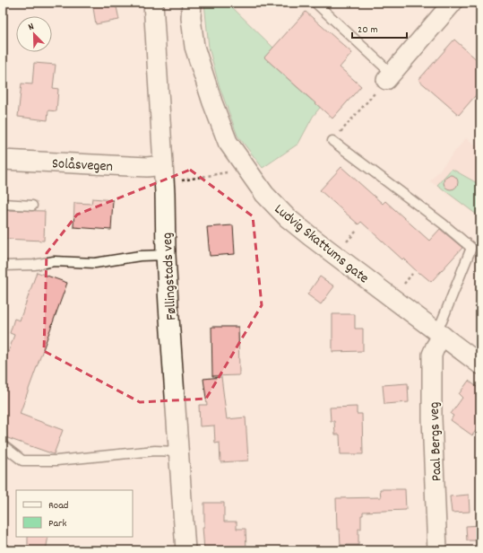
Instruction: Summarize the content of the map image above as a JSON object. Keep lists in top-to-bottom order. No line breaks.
{"streets":{"street":["Solåsvegen","Ludvig Skattums gate","Føllingstads veg","Paal Bergs veg"]},"crossings":[["Solåsvegen","Føllingstads veg"],["Ludvig Skattums gate","Paal Bergs veg"]],"legend":["Road","Park"],"scale_bar":"20 m","north":"top left"}
